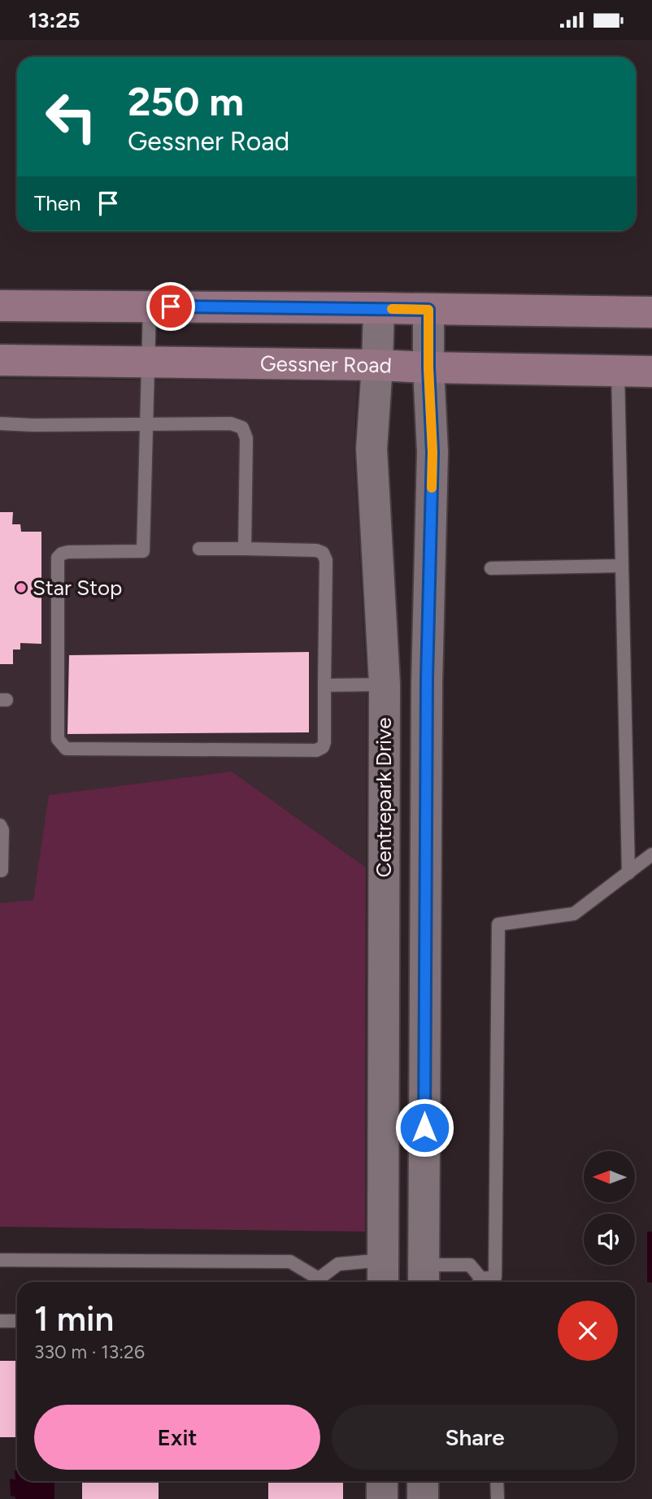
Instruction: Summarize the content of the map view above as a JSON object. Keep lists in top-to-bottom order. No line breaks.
{"streets":{"main road":["Gessner Road"],"street":["Centrepark Drive"]},"crossings":[["Gessner Road","Centrepark Drive"]],"places":["Star Stop"],"north":"left","page":{"status":"13:25","turn":["250 m","Gessner Road"],"then":"Then","heading":["1 min","330 m · 13:26"],"buttons":["Exit","Share"]}}
